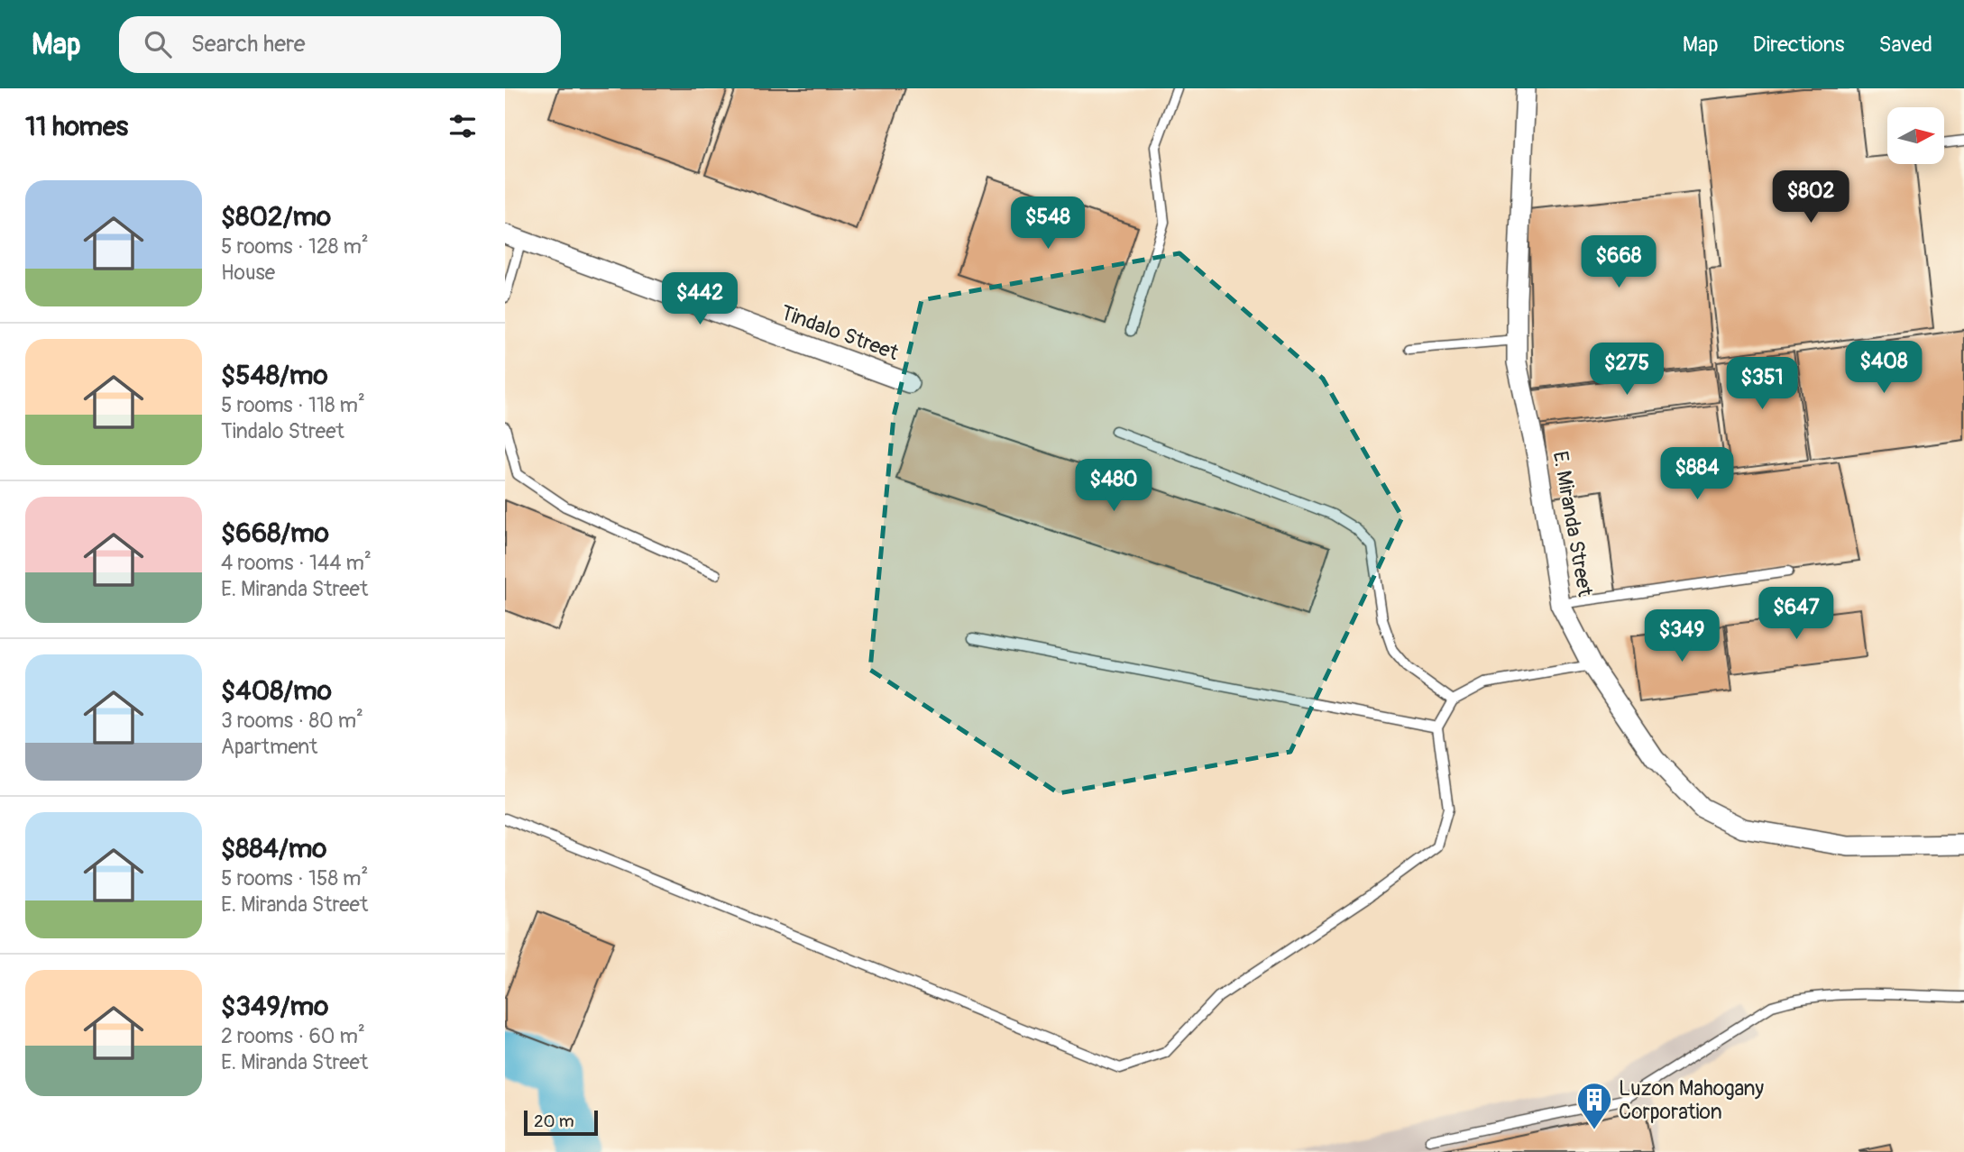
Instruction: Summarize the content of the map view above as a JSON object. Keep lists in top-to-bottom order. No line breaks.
{"streets":{"street":["Tindalo Street","E. Miranda Street"]},"places":{"building":["Luzon Mahogany Corporation"]},"scale_bar":"20 m","north":"right","page":{"header":"Map","search":"Search here","nav":["Map","Directions","Saved"],"heading":"11 homes","list":[{"name":"$802/mo","note":"5 rooms · 128 m² · House"},{"name":"$548/mo","note":"5 rooms · 118 m² · Tindalo Street"},{"name":"$668/mo","note":"4 rooms · 144 m² · E. Miranda Street"},{"name":"$408/mo","note":"3 rooms · 80 m² · Apartment"},{"name":"$884/mo","note":"5 rooms · 158 m² · E. Miranda Street"},{"name":"$349/mo","note":"2 rooms · 60 m² · E. Miranda Street"}],"price":["$802","$548","$668","$442","$408","$275","$351","$884","$480","$647","$349"],"scale":"20 m"}}
